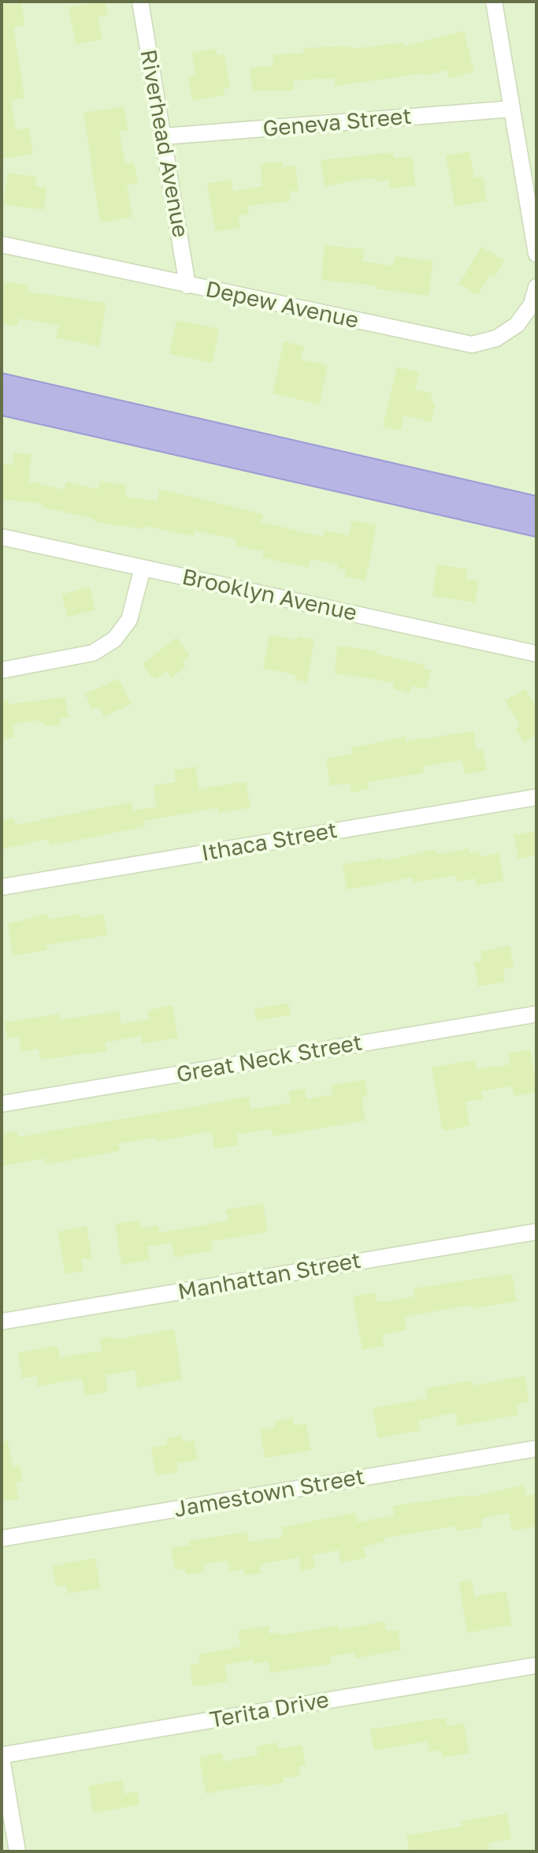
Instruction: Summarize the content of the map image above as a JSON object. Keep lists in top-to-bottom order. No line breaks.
{"streets":{"street":["Geneva Street","Riverhead Avenue","Depew Avenue","Brooklyn Avenue","Ithaca Street","Great Neck Street","Manhattan Street","Jamestown Street","Terita Drive"]},"crossings":[["Geneva Street","Riverhead Avenue"],["Riverhead Avenue","Depew Avenue"]]}
